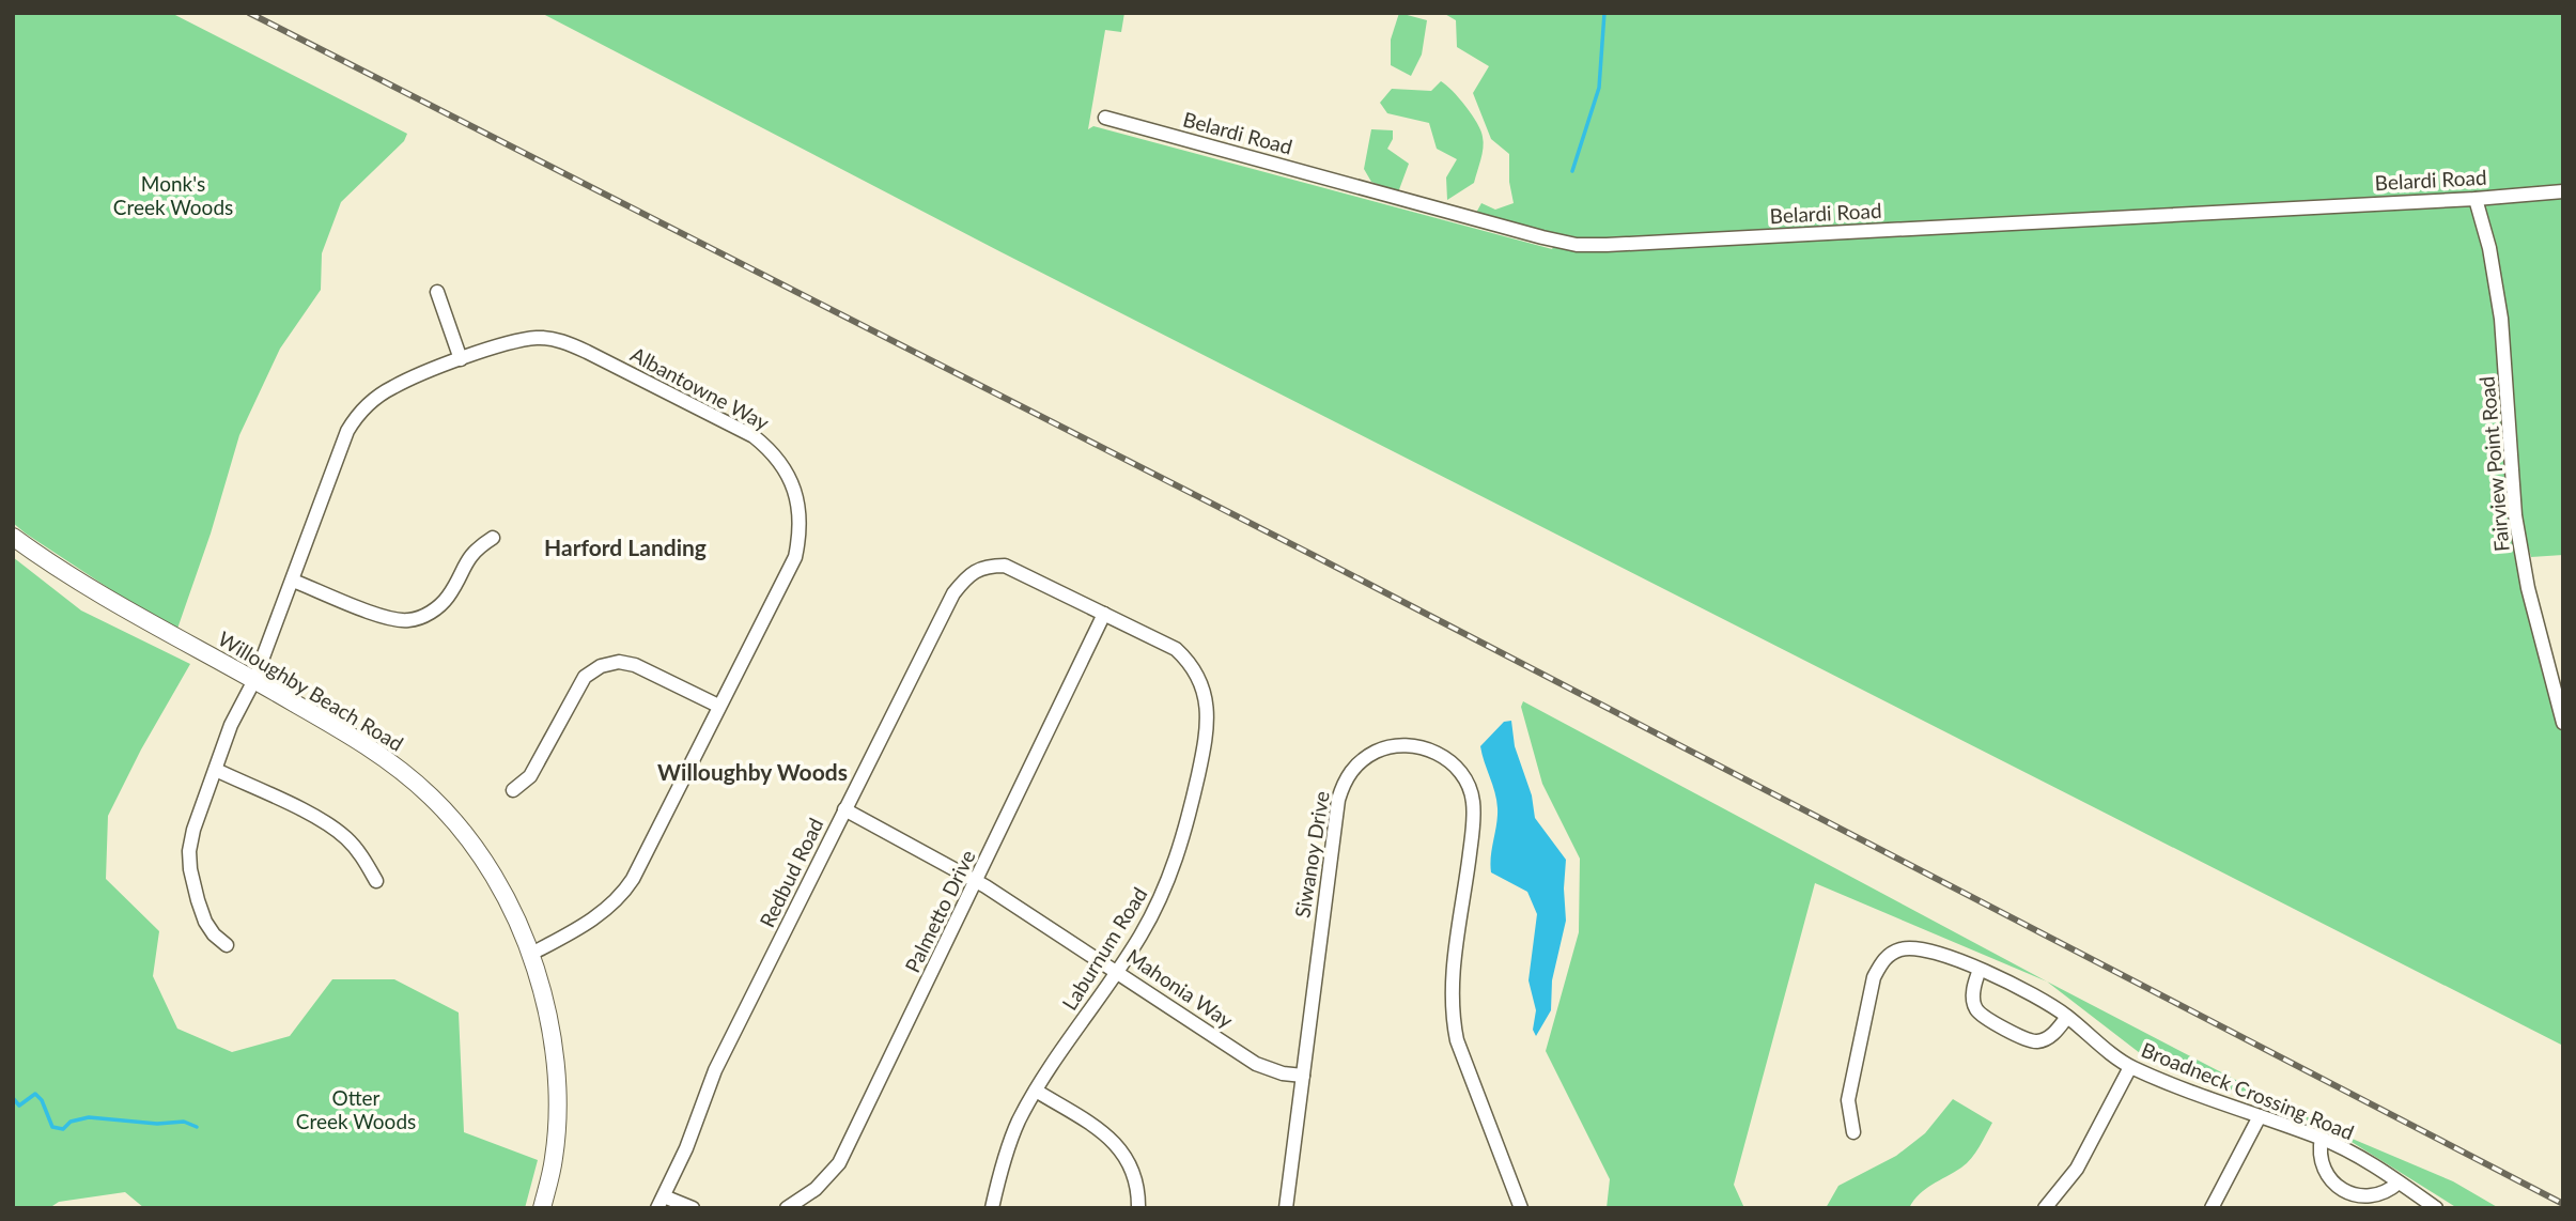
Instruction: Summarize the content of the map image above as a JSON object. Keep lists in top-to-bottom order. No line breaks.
{"streets":{"street":["Belardi Road","Albantowne Way","Fairview Point Road","Willoughby Beach Road","Siwanoy Drive","Redbud Road","Palmetto Drive","Laburnum Road","Mahonia Way","Broadneck Crossing Road"]},"crossings":[["Belardi Road","Fairview Point Road"],["Albantowne Way","Willoughby Beach Road"],["Siwanoy Drive","Mahonia Way"],["Redbud Road","Palmetto Drive"],["Redbud Road","Laburnum Road"],["Redbud Road","Mahonia Way"],["Palmetto Drive","Laburnum Road"],["Palmetto Drive","Mahonia Way"],["Laburnum Road","Mahonia Way"]],"districts":["Harford Landing","Willoughby Woods"],"parks":["Monk's Creek Woods","Otter Creek Woods"]}
